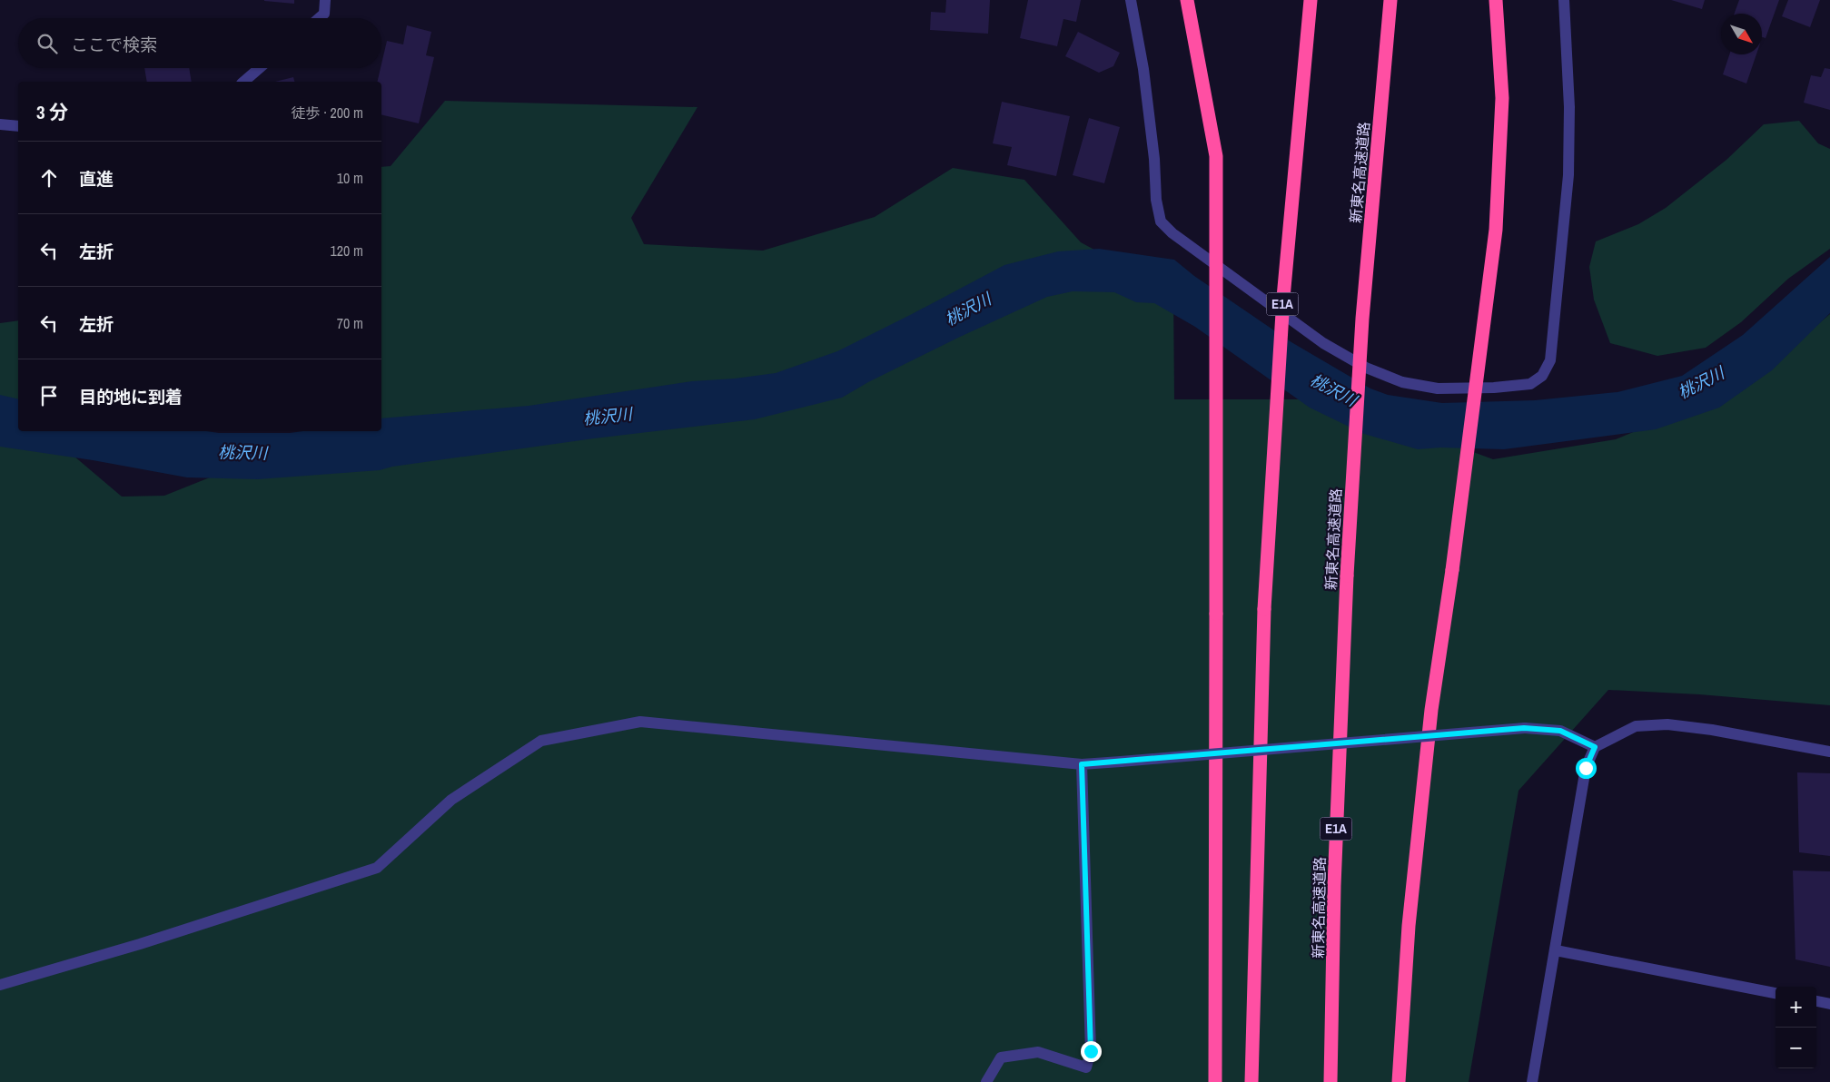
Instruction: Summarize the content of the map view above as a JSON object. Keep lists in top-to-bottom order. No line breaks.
{"streets":{"highway":["新東名高速道路","E1A"]},"water":["桃沢川"],"north":"bottom right","page":{"search":"ここで検索","heading":["3 分","徒歩 · 200 m"],"list":[["直進","10 m"],["左折","120 m"],["左折","70 m"],"目的地に到着"],"map_buttons":["+","−"]}}
